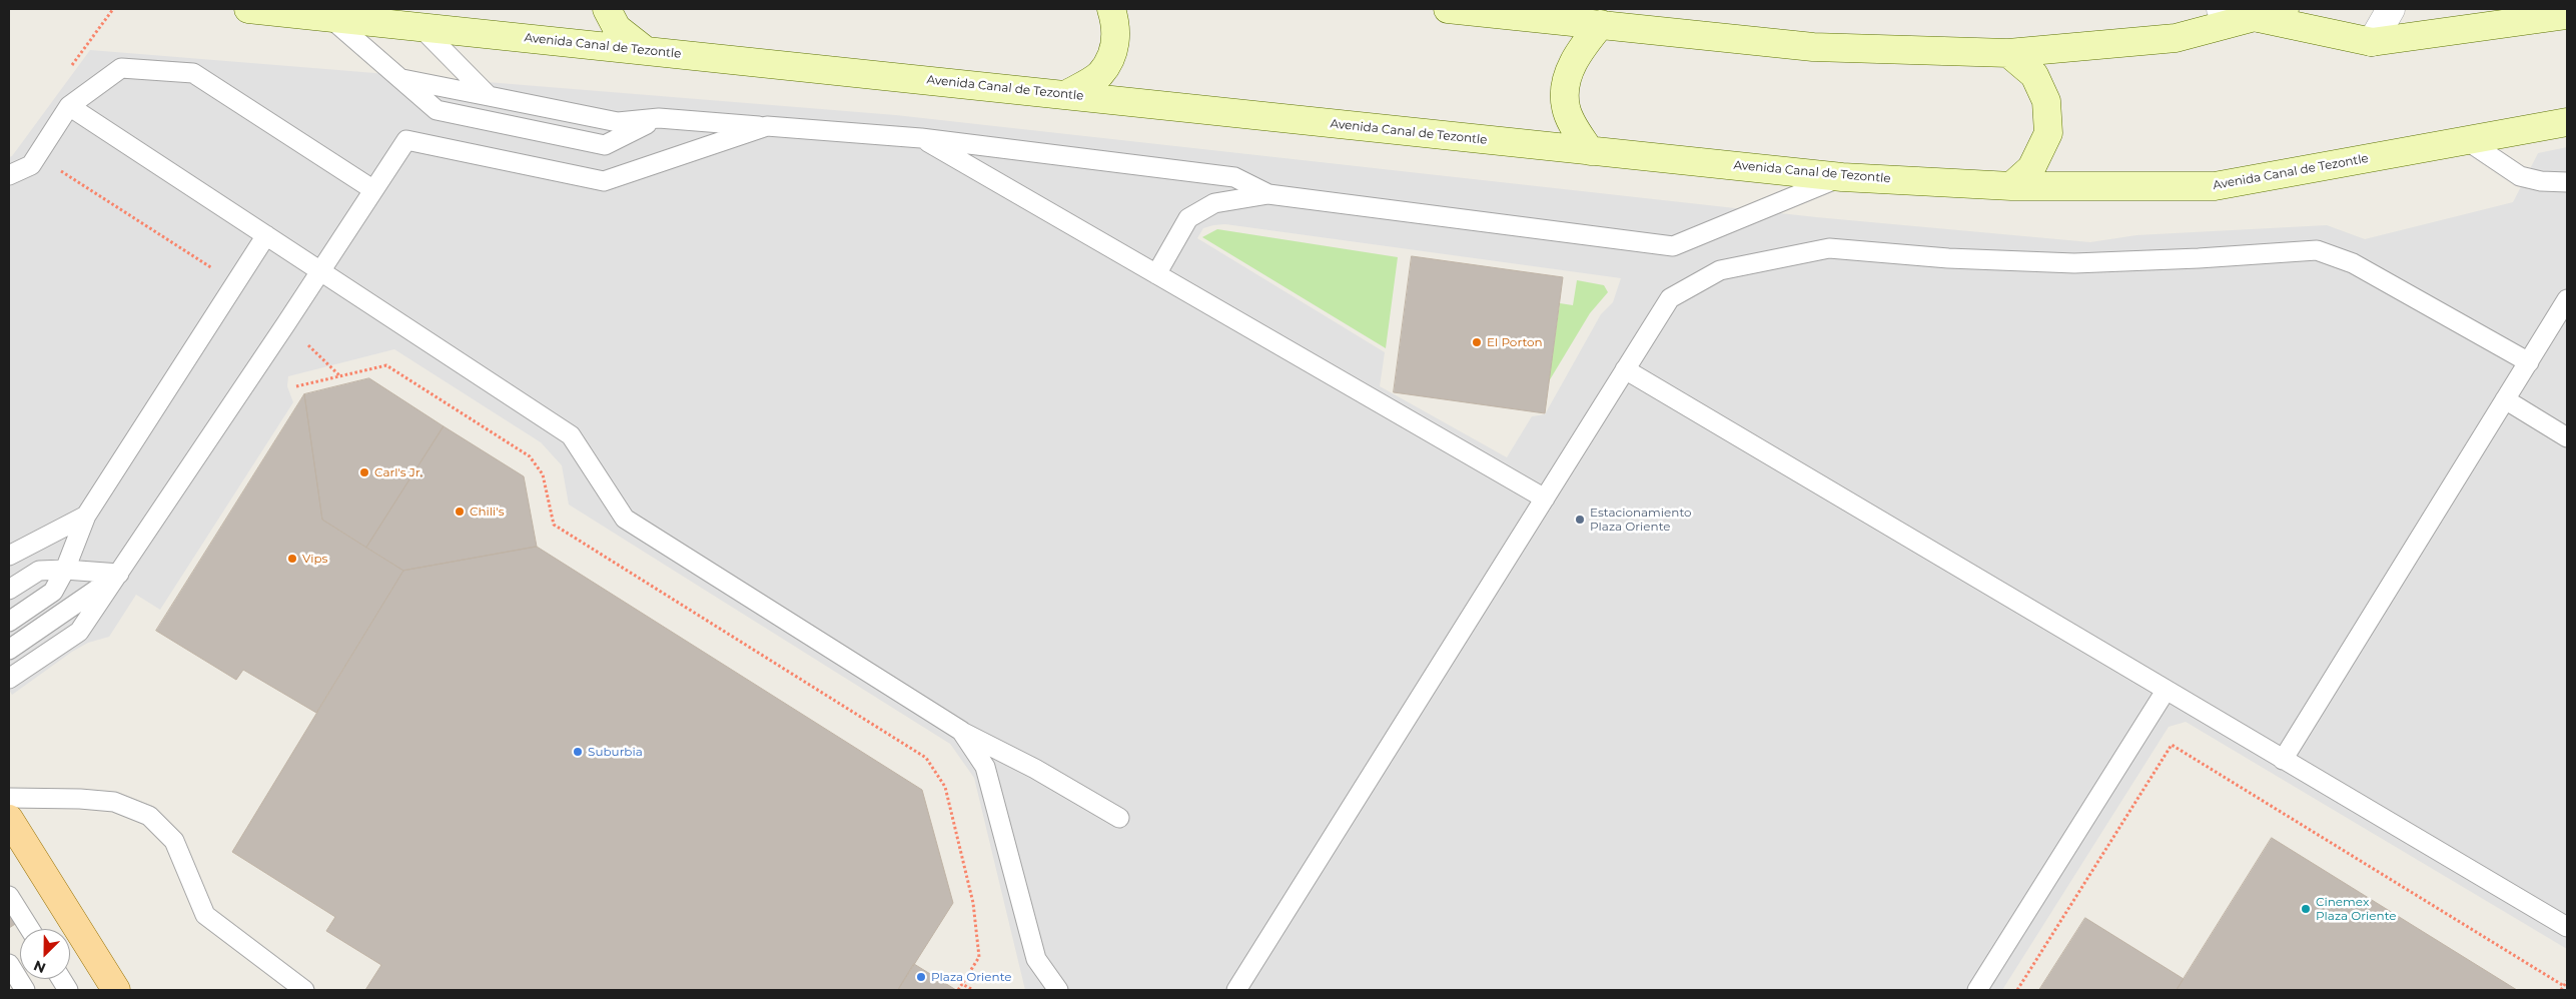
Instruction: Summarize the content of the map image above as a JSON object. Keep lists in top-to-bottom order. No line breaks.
{"streets":{"main road":["Avenida Canal de Tezontle"]},"places":["El Porton","Carl's Jr.","Chili's","Estacionamiento Plaza Oriente","Vips","Suburbia","Cinemex Plaza Oriente","Plaza Oriente"],"north":"bottom left"}
